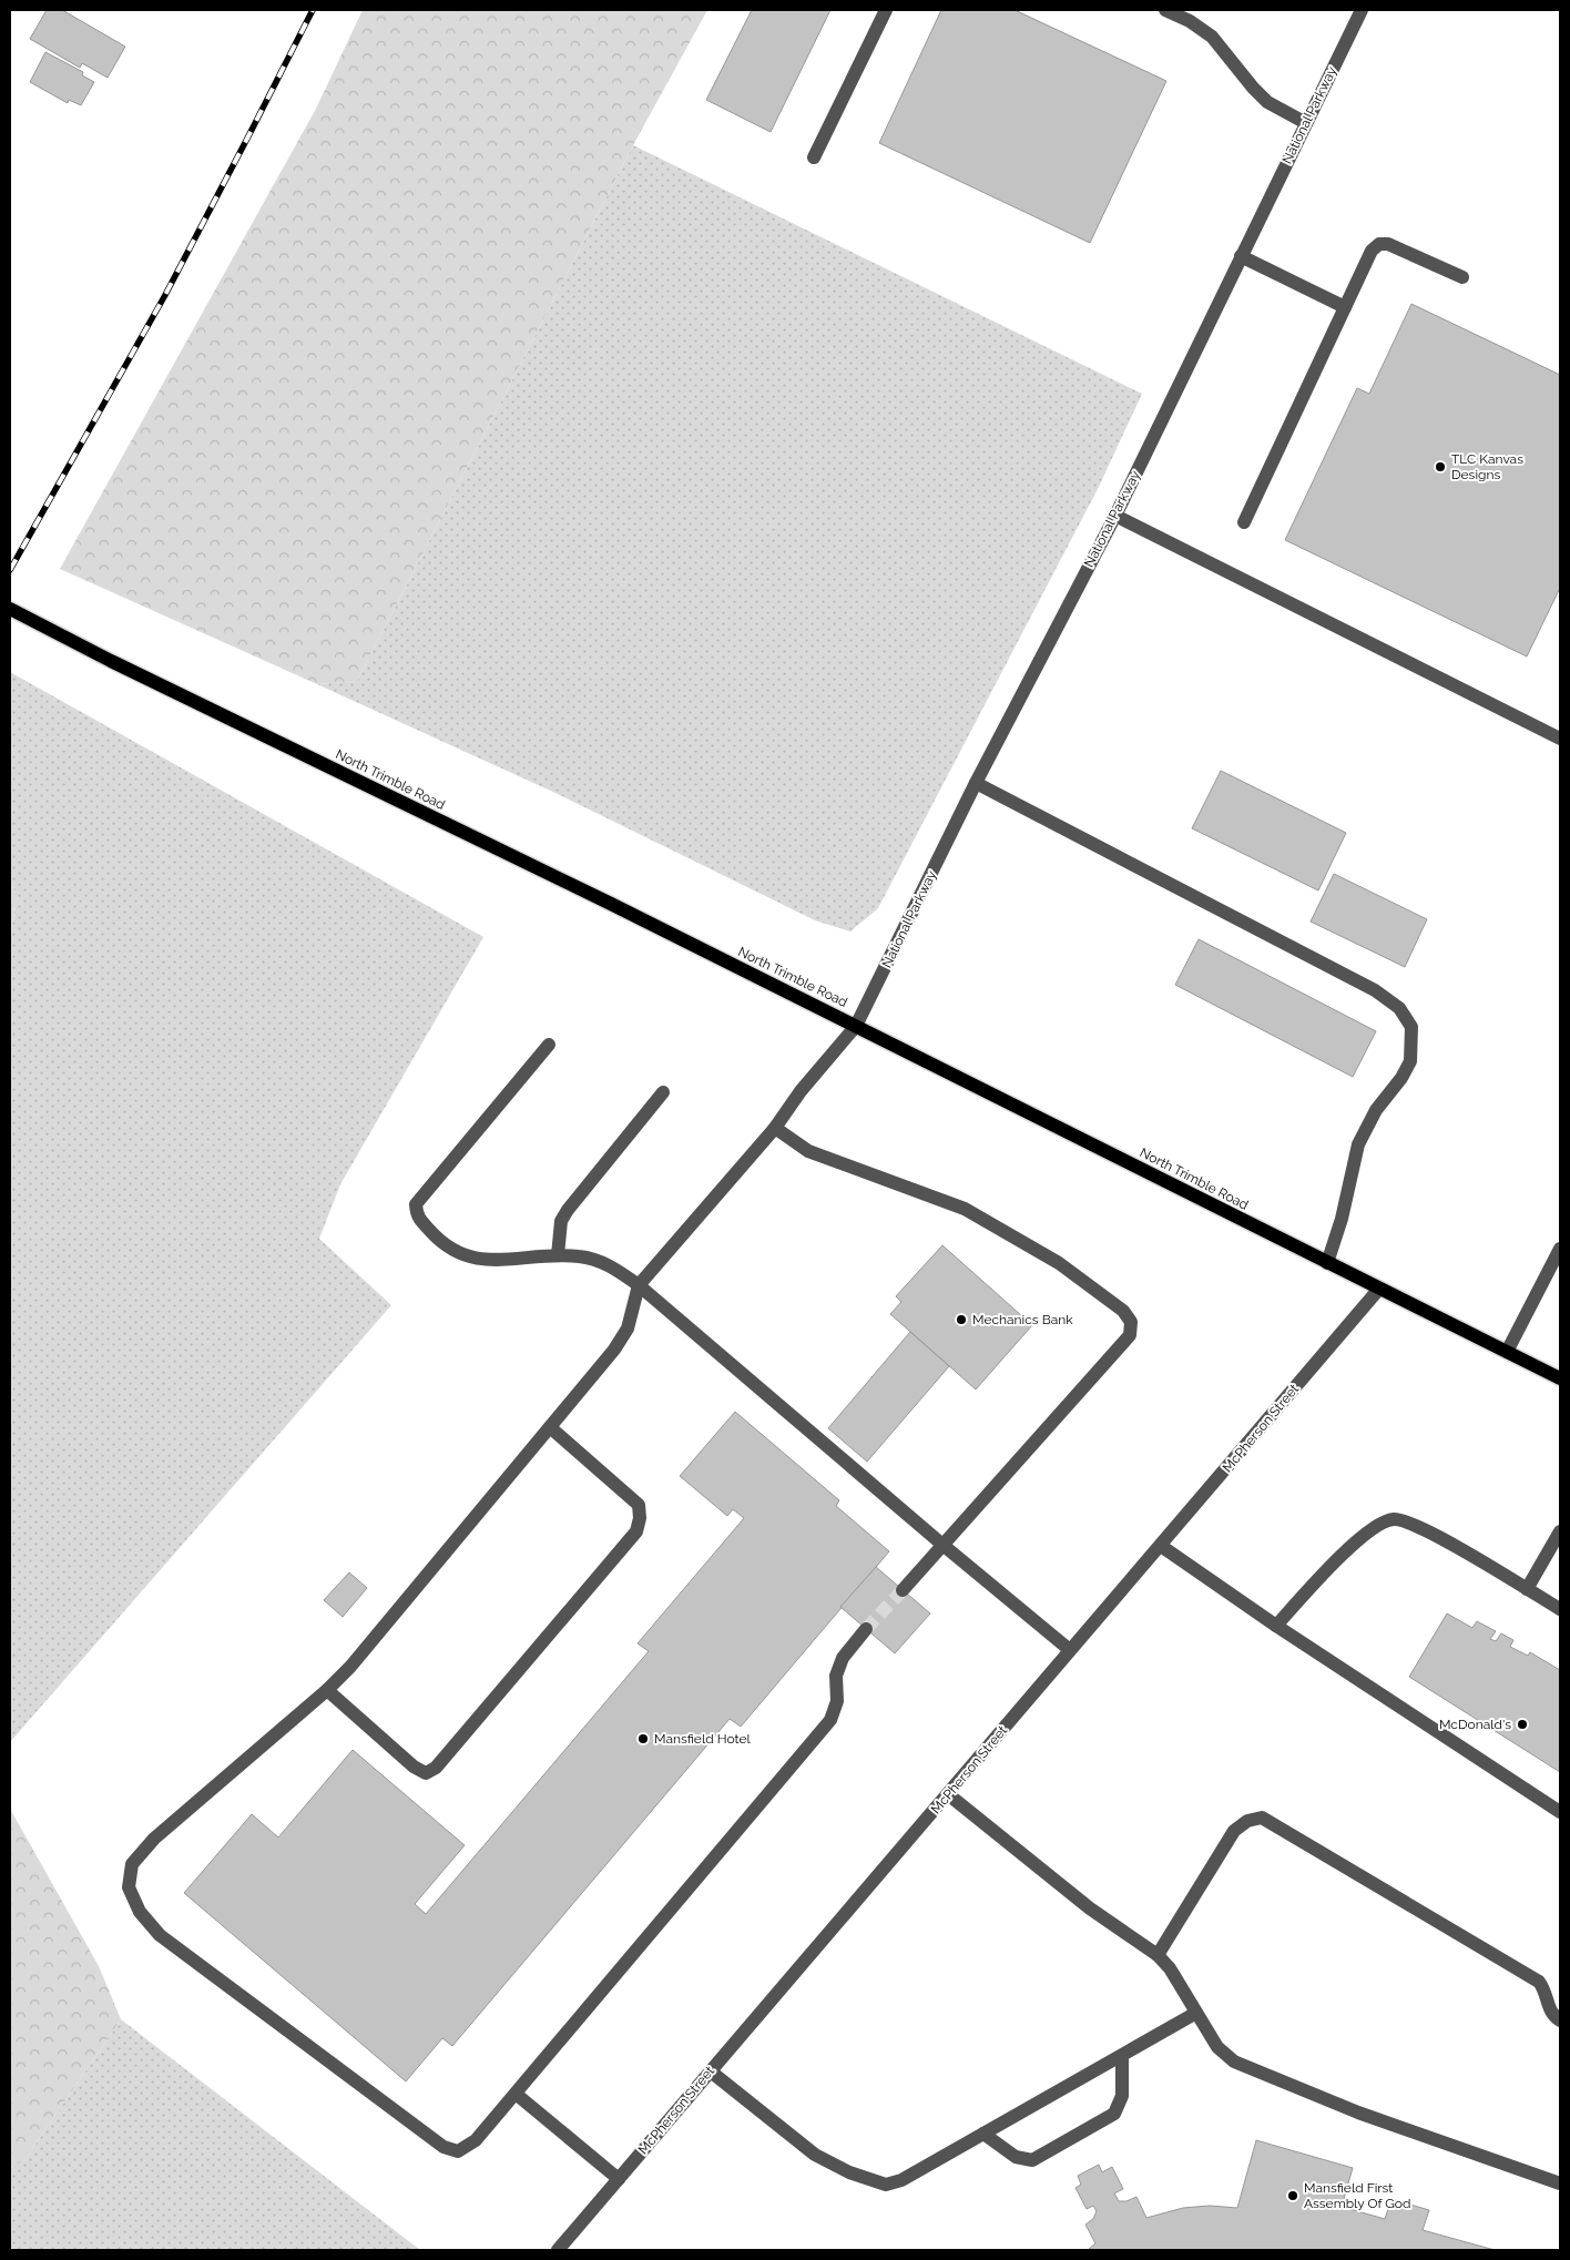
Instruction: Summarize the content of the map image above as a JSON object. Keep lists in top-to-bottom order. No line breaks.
{"streets":{"main road":["North Trimble Road"],"street":["National Parkway","McPherson Street"]},"crossings":[["National Parkway","North Trimble Road"],["North Trimble Road","McPherson Street"]],"places":["TLC Kanvas Designs","Mechanics Bank","McDonald's","Mansfield Hotel","Mansfield First Assembly Of God"]}
